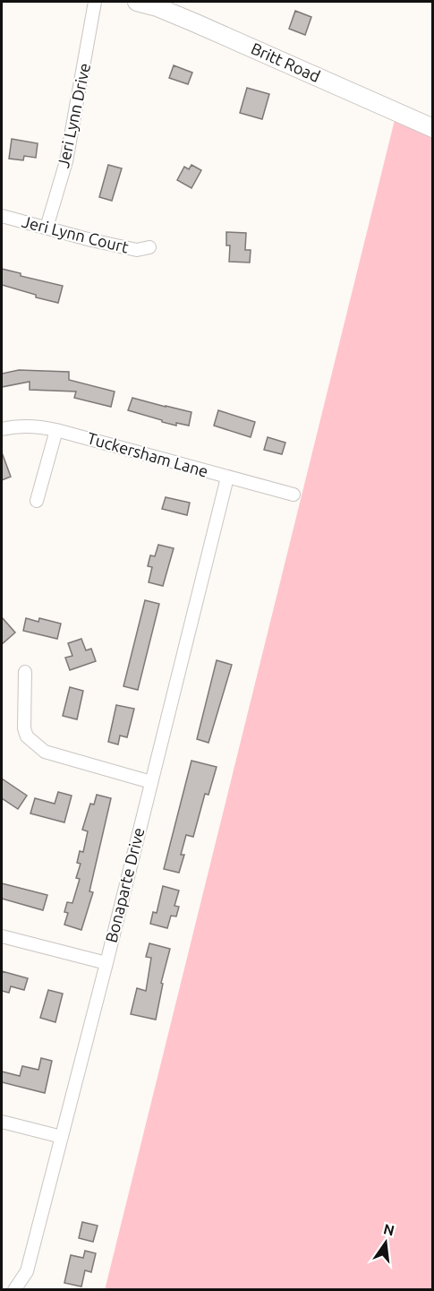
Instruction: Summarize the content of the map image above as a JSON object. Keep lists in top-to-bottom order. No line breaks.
{"streets":{"street":["Britt Road","Jeri Lynn Drive","Jeri Lynn Court","Tuckersham Lane","Bonaparte Drive"]},"crossings":[["Jeri Lynn Drive","Jeri Lynn Court"],["Tuckersham Lane","Bonaparte Drive"]],"north":"top"}
